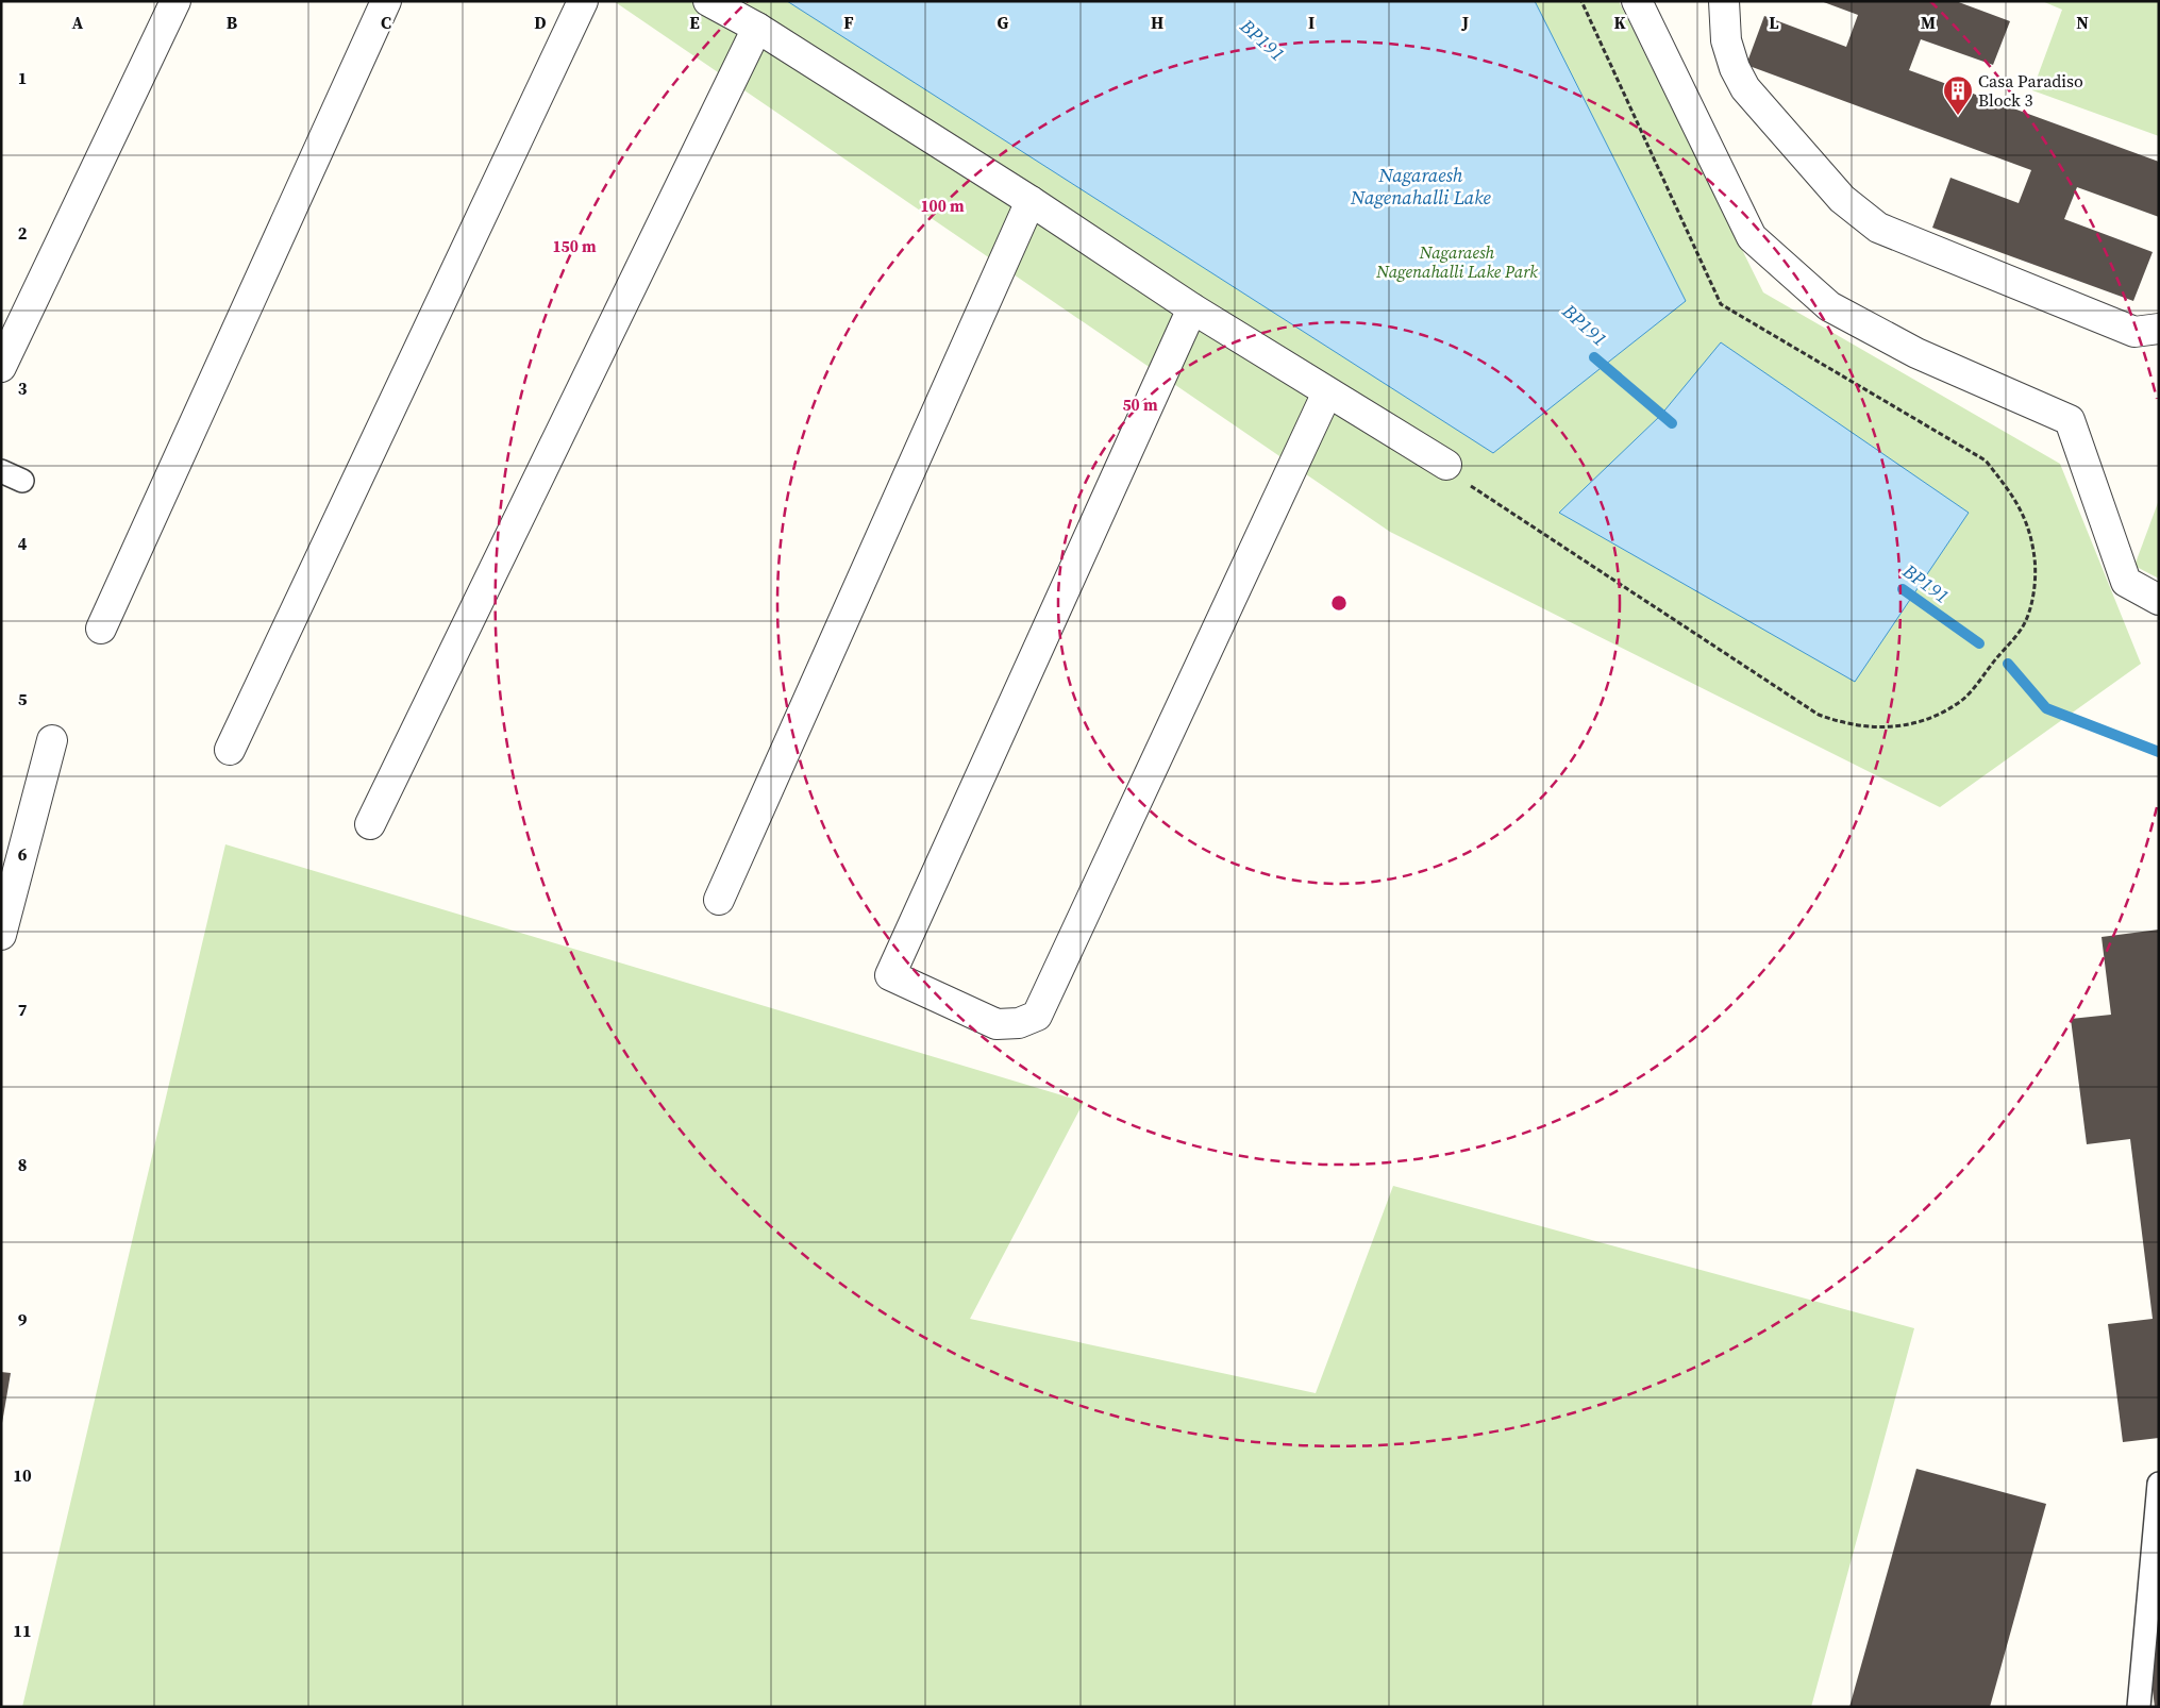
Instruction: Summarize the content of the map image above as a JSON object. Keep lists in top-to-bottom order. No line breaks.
{"water":["BP191","Nagaraesh Nagenahalli Lake"],"parks":["Nagaraesh Nagenahalli Lake Park"],"places":{"building":["Casa Paradiso Block 3"]},"grid":{"columns":["A","B","C","D","E","F","G","H","I","J","K","L","M","N"],"rows":["1","2","3","4","5","6","7","8","9","10","11"]},"rings":["100 m","150 m","50 m"]}
